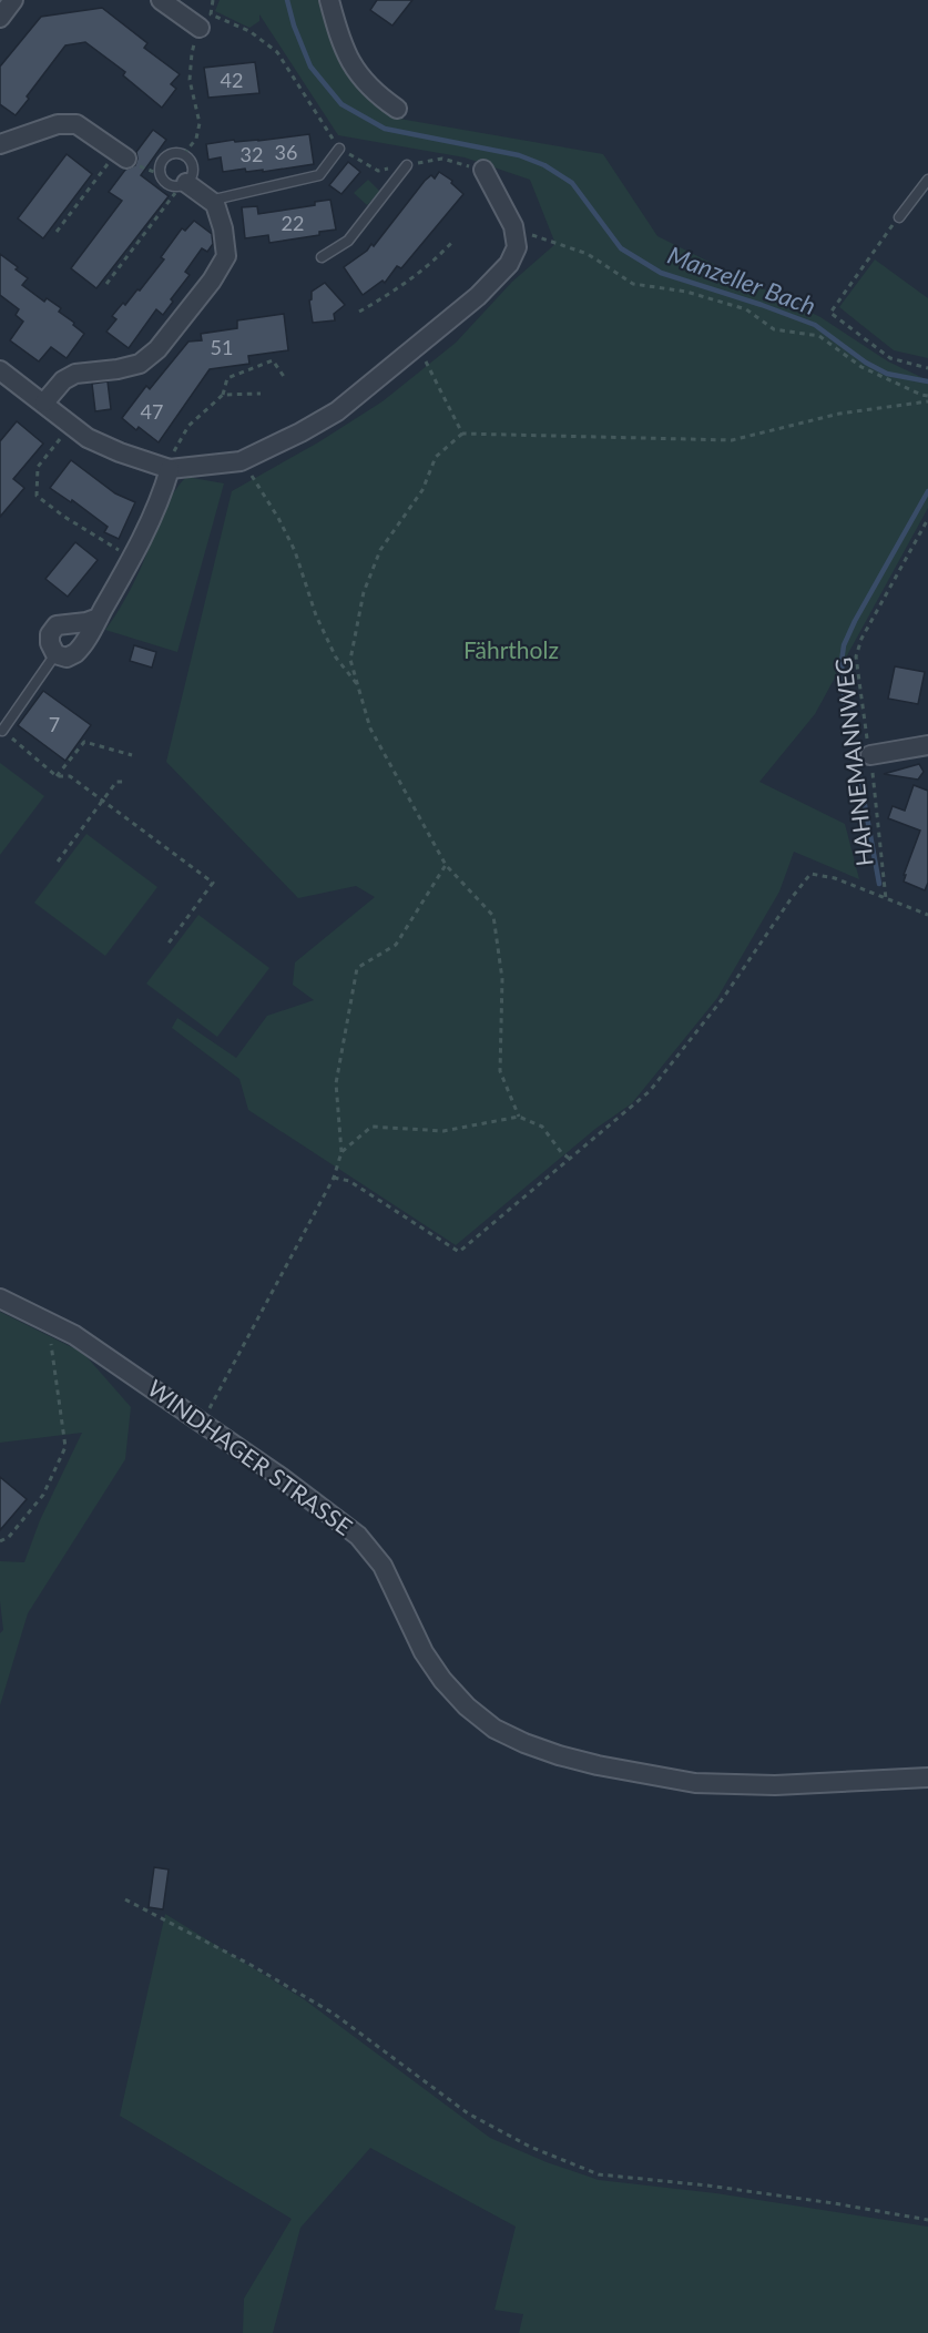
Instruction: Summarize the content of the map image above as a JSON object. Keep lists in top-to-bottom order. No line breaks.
{"streets":{"street":["WINDHAGER STRASSE"],"path":["HAHNEMANNWEG"]},"water":["Manzeller Bach"],"parks":["Fährtholz"],"house_numbers":["42","36","32","22","51","47","7"]}
